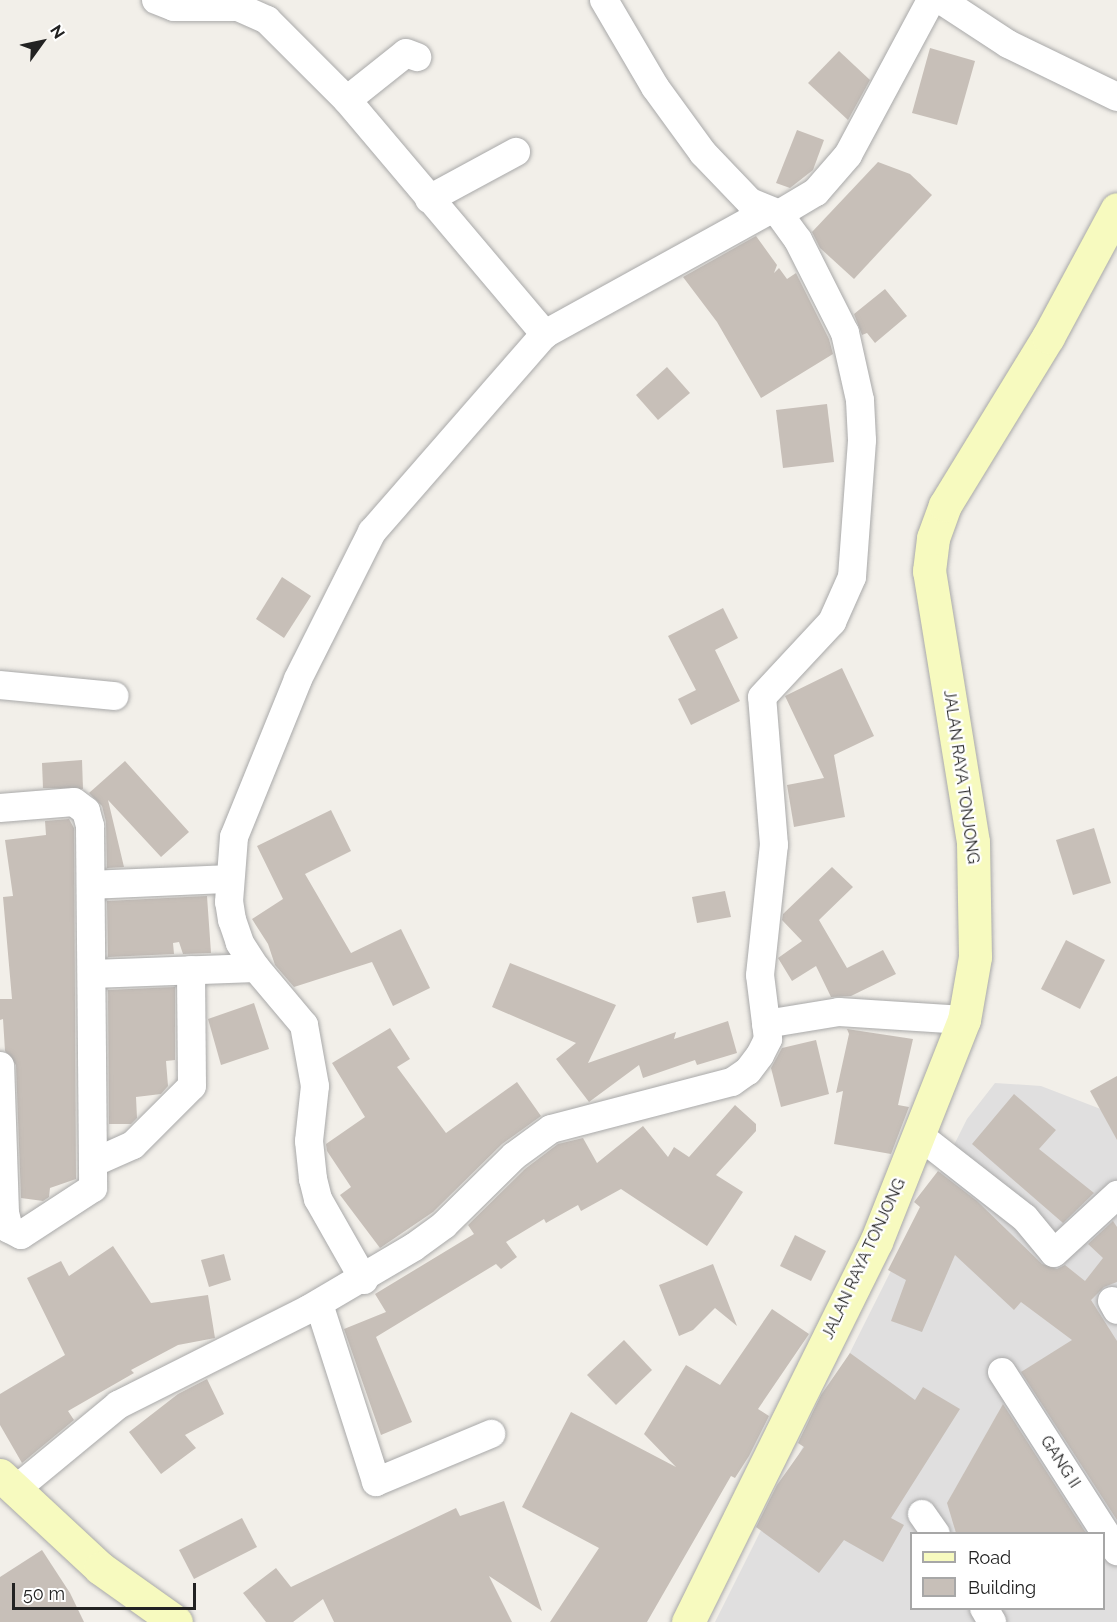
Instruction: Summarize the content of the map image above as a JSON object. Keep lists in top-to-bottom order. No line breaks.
{"streets":{"main road":["JALAN RAYA TONJONG"],"street":["GANG II"]},"legend":["Road","Building"],"scale_bar":"50 m","north":"top right"}
